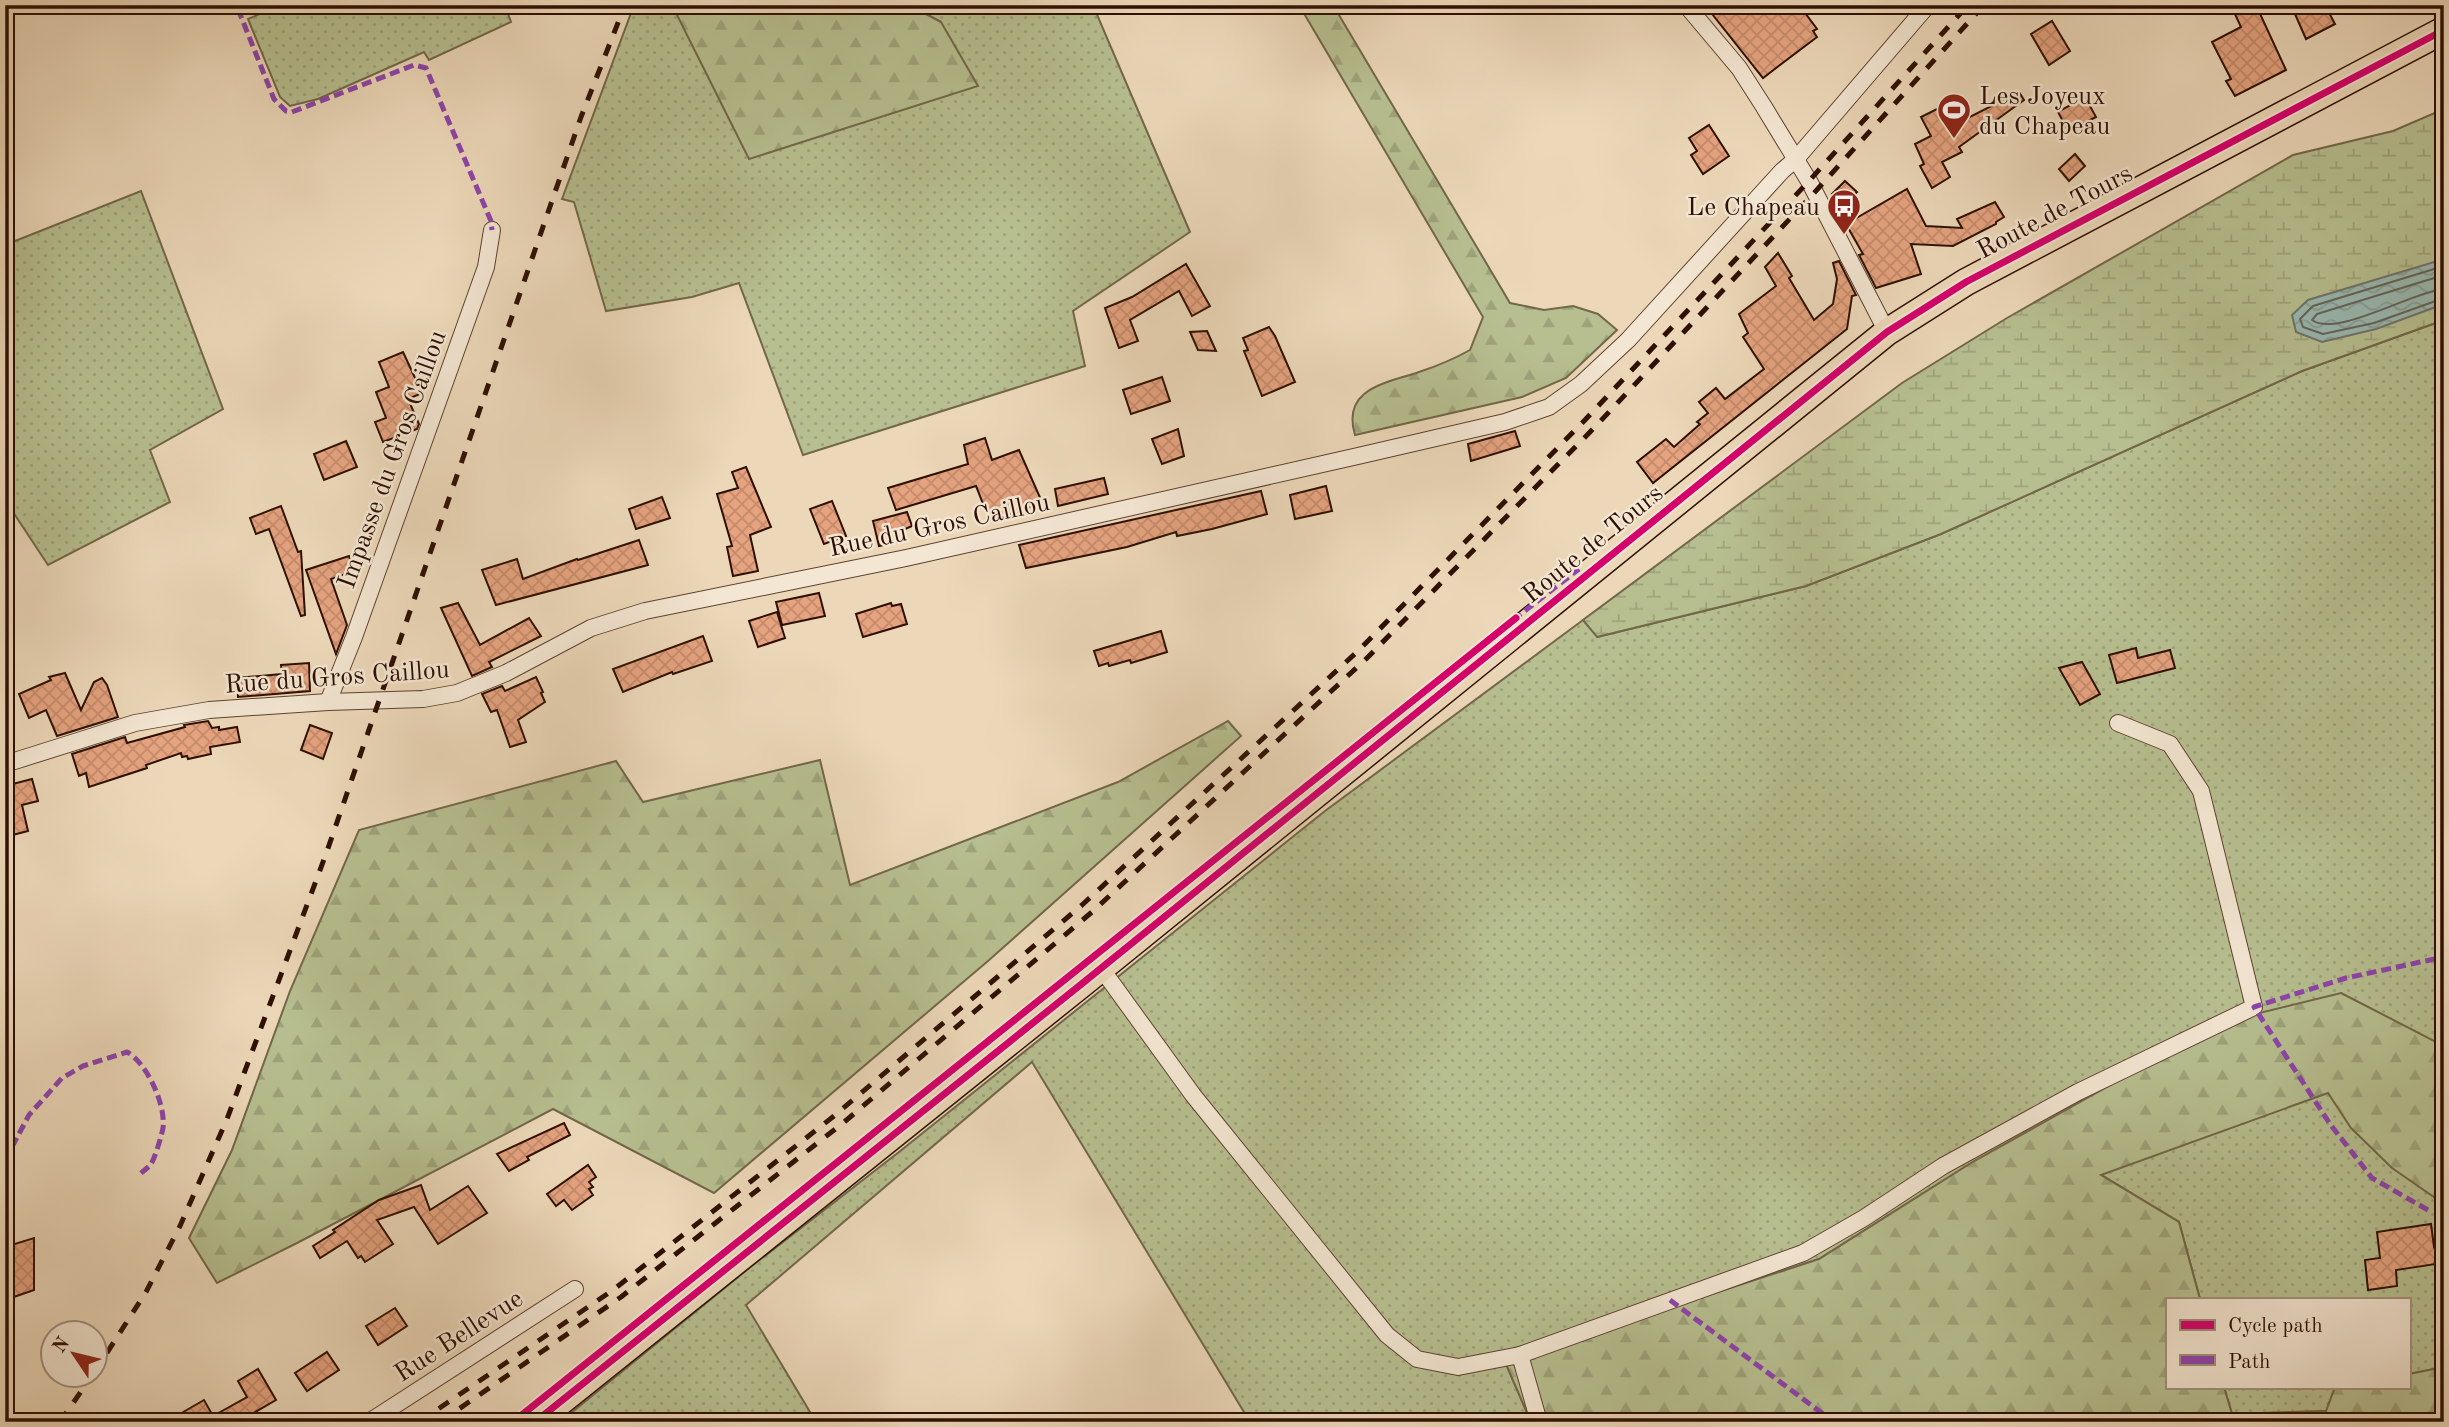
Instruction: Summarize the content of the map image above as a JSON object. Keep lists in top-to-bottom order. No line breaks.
{"streets":{"main road":["Route de Tours"],"street":["Impasse du Gros Caillou","Rue du Gros Caillou","Rue Bellevue"]},"crossings":[["Impasse du Gros Caillou","Rue du Gros Caillou"]],"places":{"sports":["Les Joyeux du Chapeau"],"bus stop":["Le Chapeau"]},"legend":["Cycle path","Path"],"north":"top left"}
